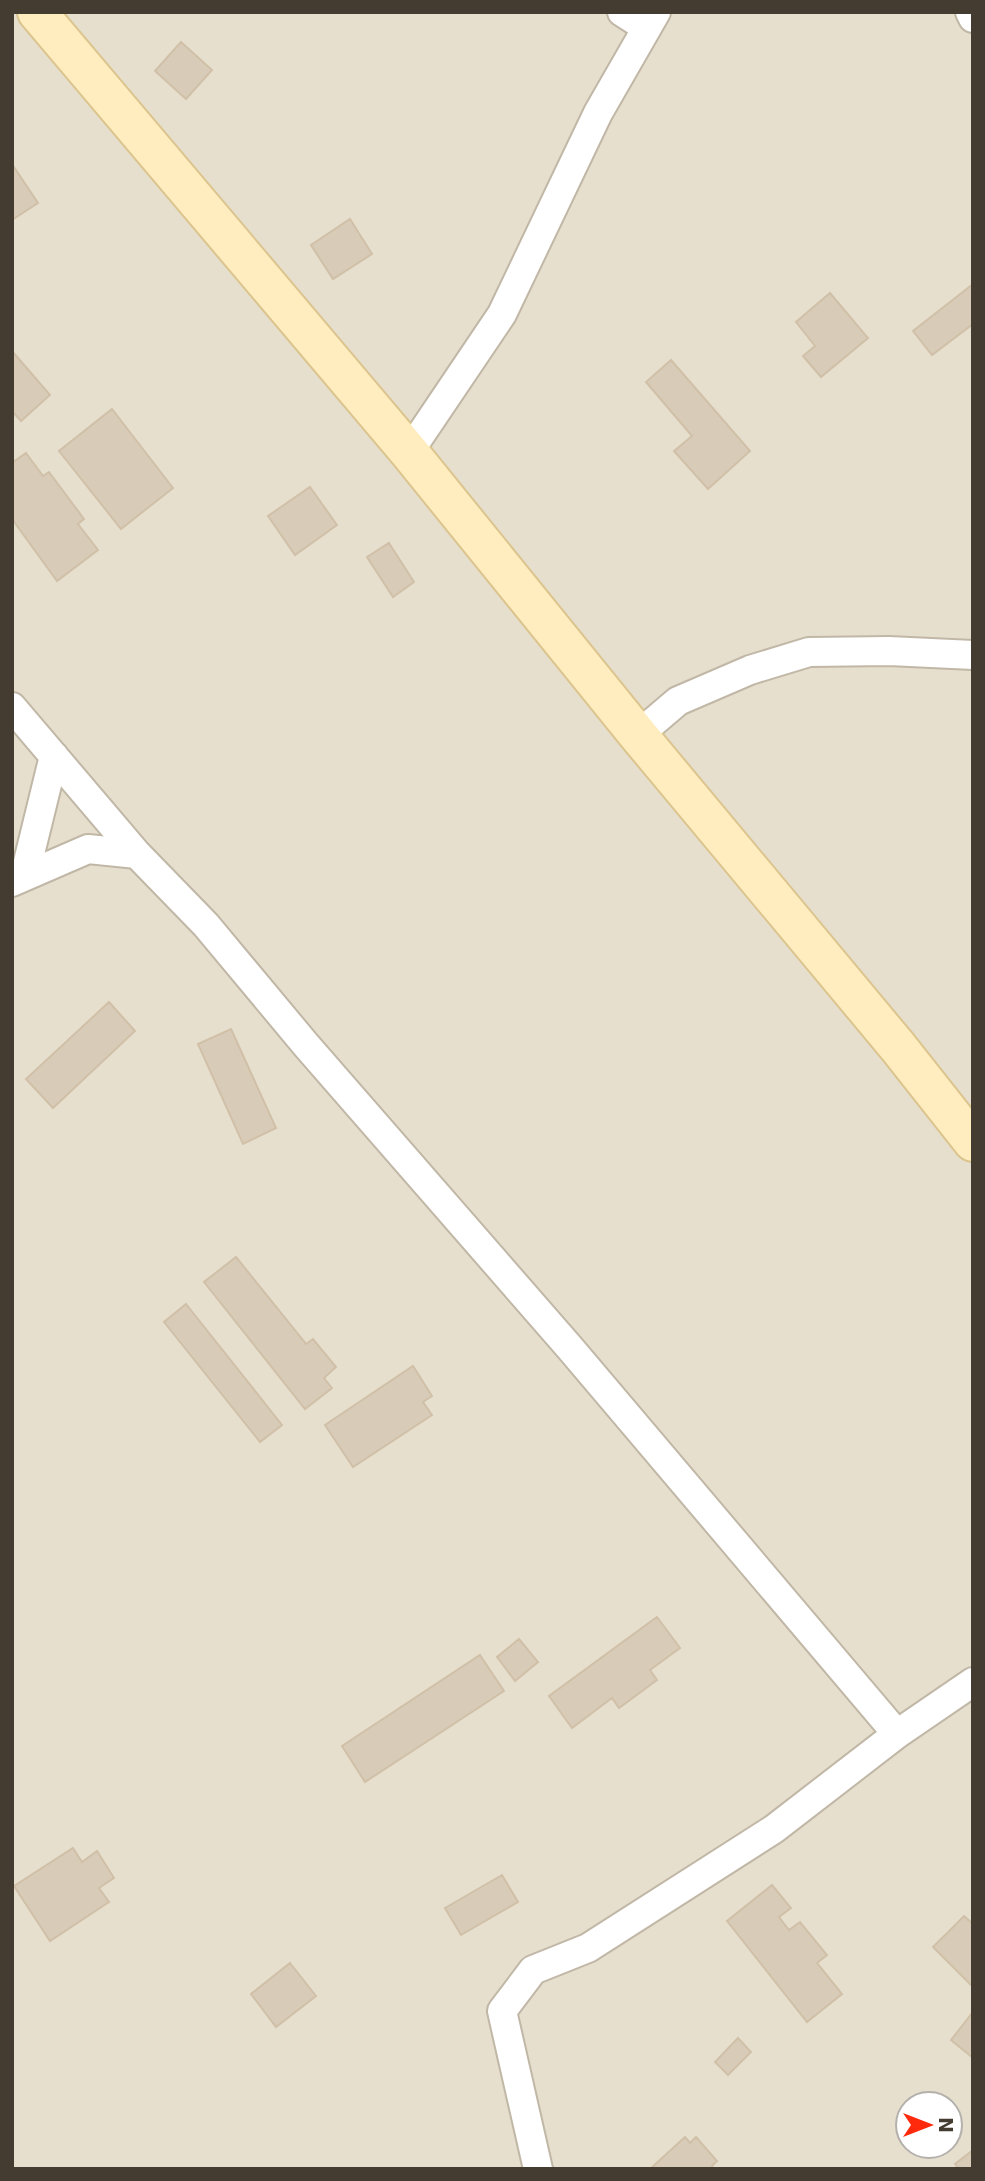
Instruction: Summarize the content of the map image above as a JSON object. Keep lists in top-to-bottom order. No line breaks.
{"north":"right"}
